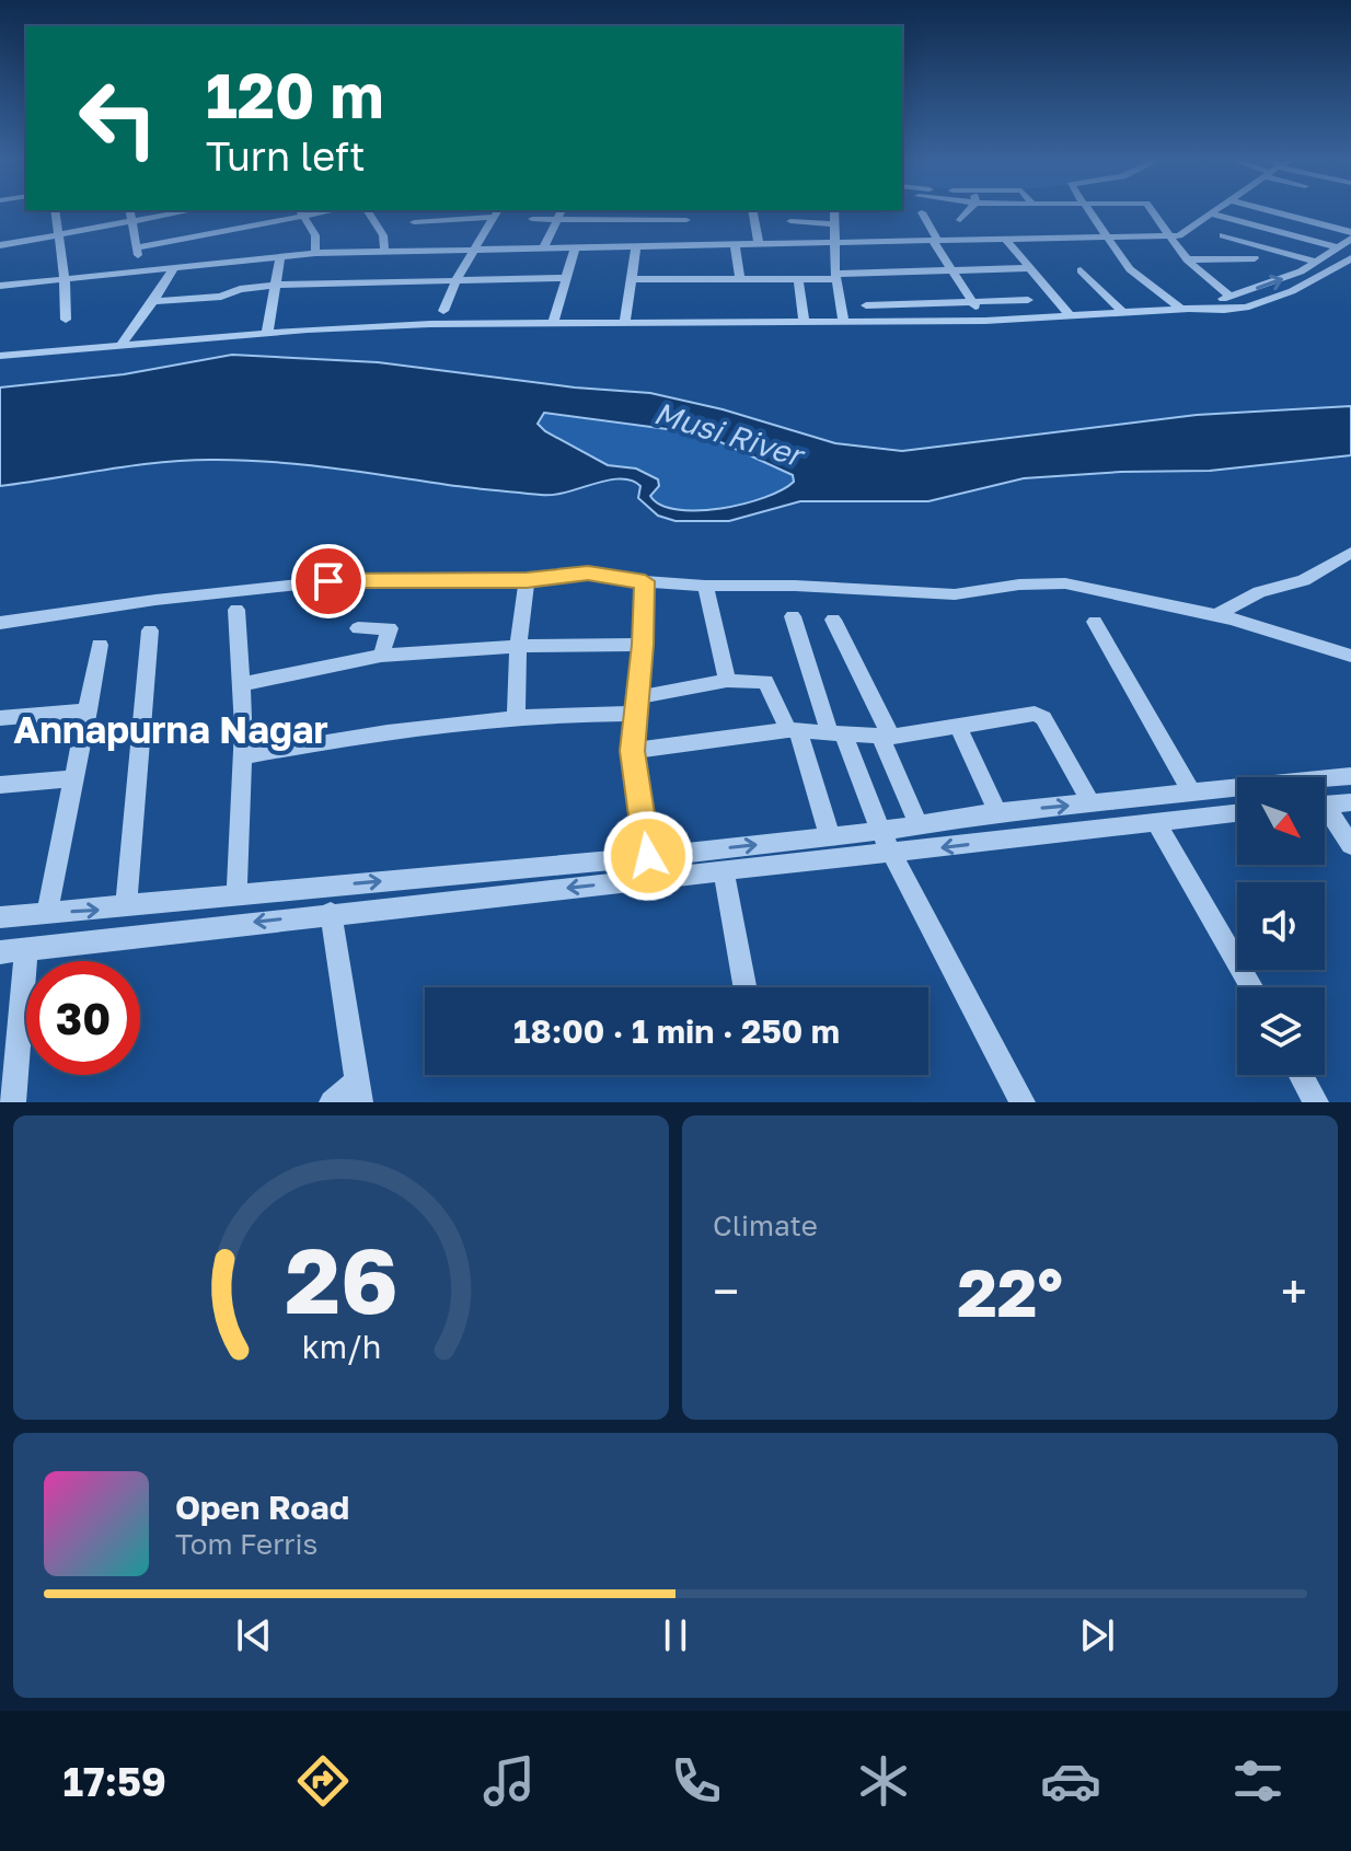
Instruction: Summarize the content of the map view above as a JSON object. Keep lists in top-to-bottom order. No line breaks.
{"districts":["Annapurna Nagar"],"water":["Musi River"],"north":"bottom right","page":{"turn":["120 m","Turn left"],"limit":"30","trip":"18:00 · 1 min · 250 m","tile":"Climate","heat":["−","22°","+"],"song":["Open Road","Tom Ferris"],"tabs":"17:59","gauge":["26","km/h"]}}
